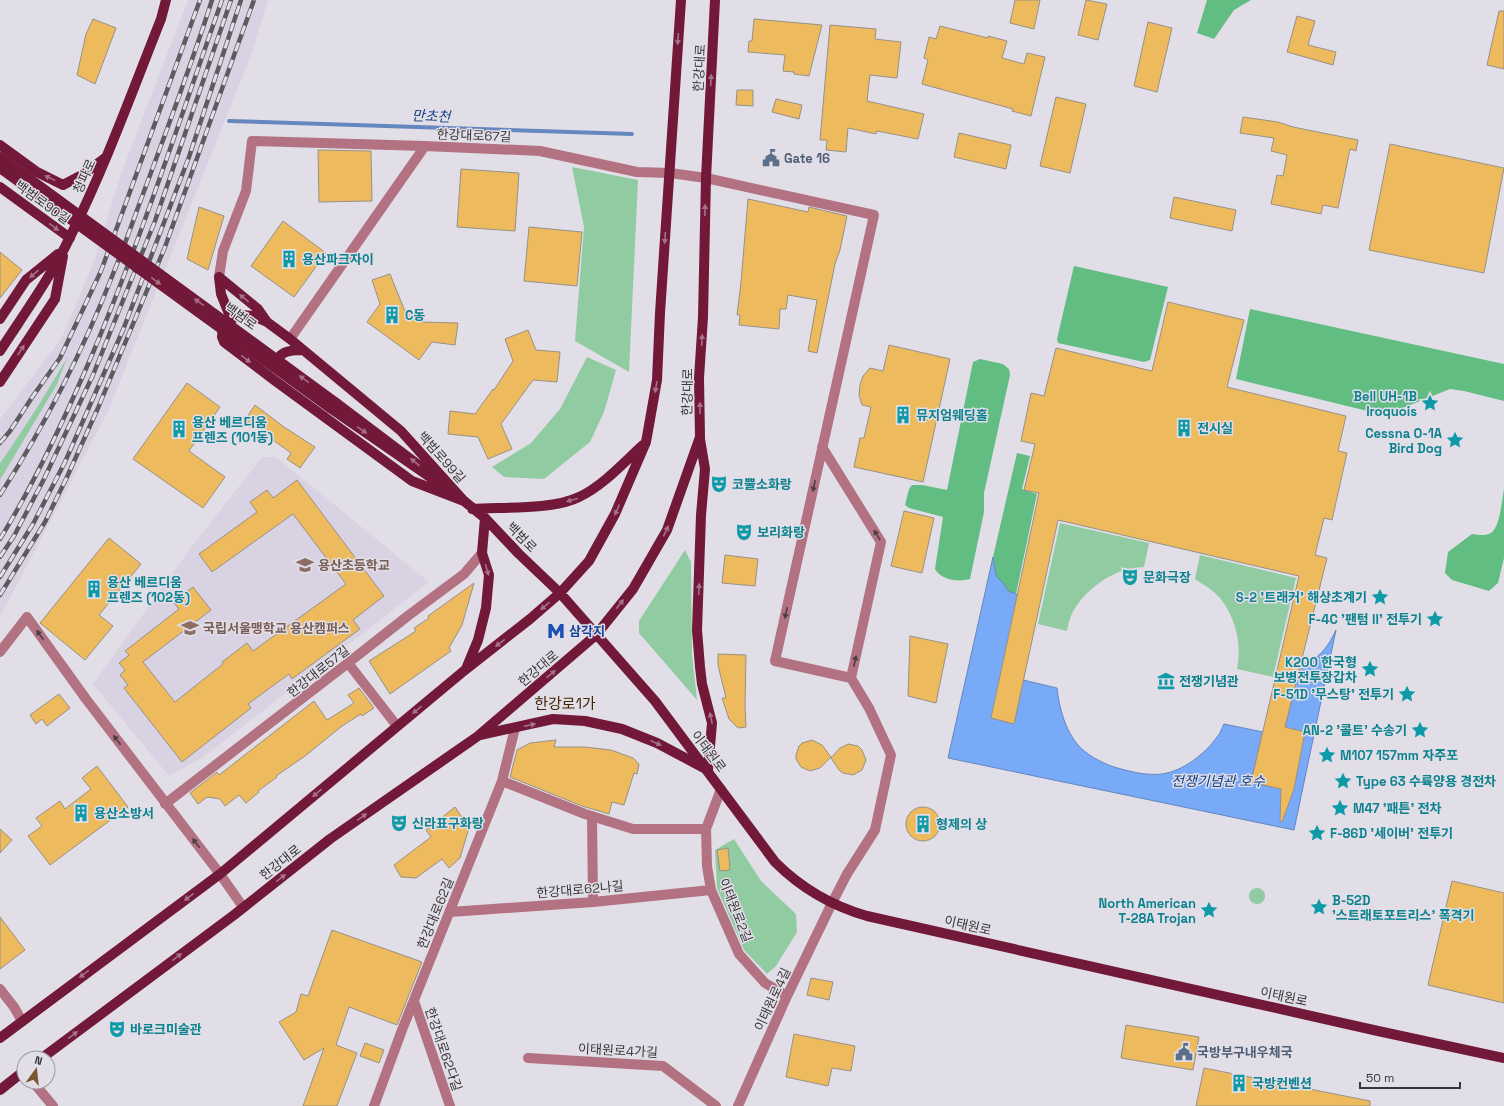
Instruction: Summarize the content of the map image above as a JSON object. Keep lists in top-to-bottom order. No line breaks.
{"streets":{"main road":["한강대로","청파로","백범로90길","백범로","백범로99길","이태원로"],"street":["한강대로67길","한강대로57길","한강대로62나길","이태원로2길","한강대로62길","이태원로4길","한강대로62다길","이태원로4가길"]},"crossings":[["한강대로","한강대로67길"],["한강대로","백범로"],["한강대로","이태원로"],["한강대로67길","백범로99길"],["청파로","백범로90길"],["백범로","백범로99길"],["백범로","이태원로"],["이태원로","이태원로2길"],["이태원로","이태원로4길"],["한강대로62나길","이태원로2길"],["한강대로62나길","한강대로62길"],["이태원로2길","이태원로4길"],["한강대로62길","한강대로62다길"]],"districts":["한강로1가"],"water":["만초천","전쟁기념관 호수"],"places":{"public building":["Gate 16","국방부구내우체국"],"building":["용산파크자이","C동","뮤지엄웨딩홀","전시실","용산 베르디움 프렌즈 (101동)","용산 베르디움 프렌즈 (102동)","용산소방서","형제의 상","국방컨벤션"],"place":["Bell UH-1B Iroquois","Cessna O-1A Bird Dog","S-2 '트래커' 해상초계기","F-4C '팬텀 II' 전투기","K200 한국형 보병전투장갑차","F-51D '무스탕' 전투기","AN-2 '콜트' 수송기","M107 157mm 자주포","Type 63 수륙양용 경전차","M47 '패튼' 전차","F-86D '세이버' 전투기","B-52D '스트래토포트리스' 폭격기","North American T-28A Trojan"],"theatre":["코뿔소화랑","보리화랑","문화극장","신라표구화랑","바로크미술관"],"school or university":["용산초등학교","국립서울맹학교 용산캠퍼스"],"metro station":["삼각지"],"museum":["전쟁기념관"]},"scale_bar":"50 m","north":"top"}
